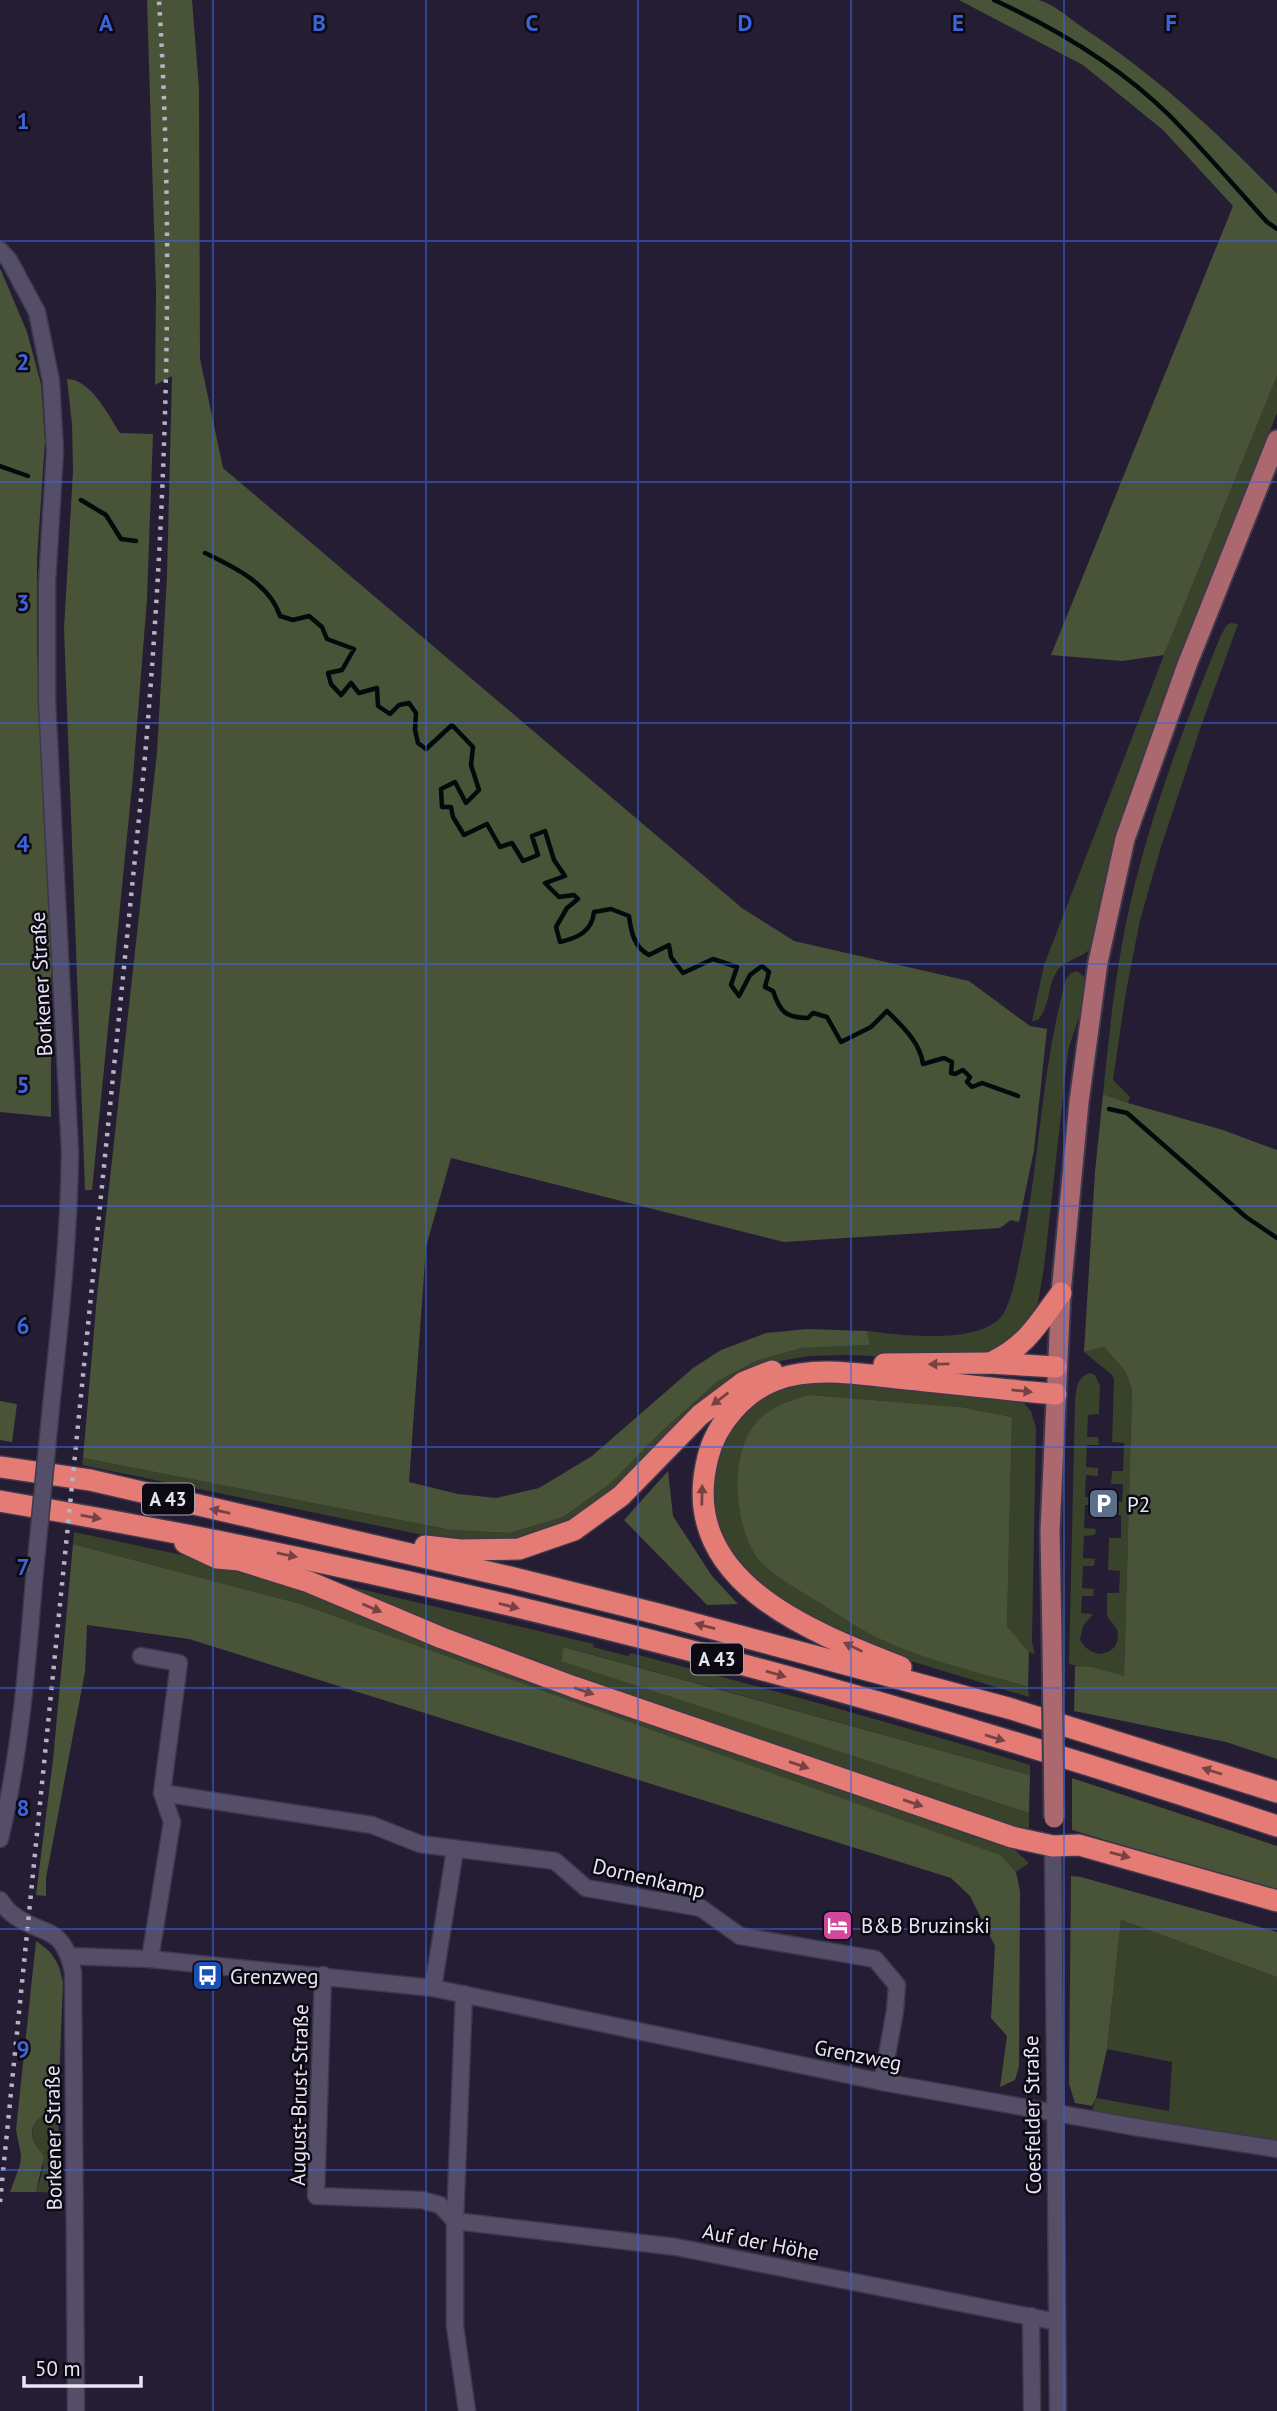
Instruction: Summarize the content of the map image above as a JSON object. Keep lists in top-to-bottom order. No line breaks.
{"streets":{"highway":["A 43"],"main road":["Coesfelder Straße"],"street":["Borkener Straße","Dornenkamp","Grenzweg","August-Brust-Straße","Auf der Höhe"]},"crossings":[["Borkener Straße","Grenzweg"],["Dornenkamp","Grenzweg"],["Grenzweg","August-Brust-Straße"],["Grenzweg","Coesfelder Straße"],["August-Brust-Straße","Auf der Höhe"],["Coesfelder Straße","Auf der Höhe"]],"places":{"parking":["P2"],"hotel":["B&B Bruzinski"],"bus stop":["Grenzweg"]},"scale_bar":"50 m","grid":{"columns":["A","B","C","D","E","F"],"rows":["1","2","3","4","5","6","7","8","9"]}}
